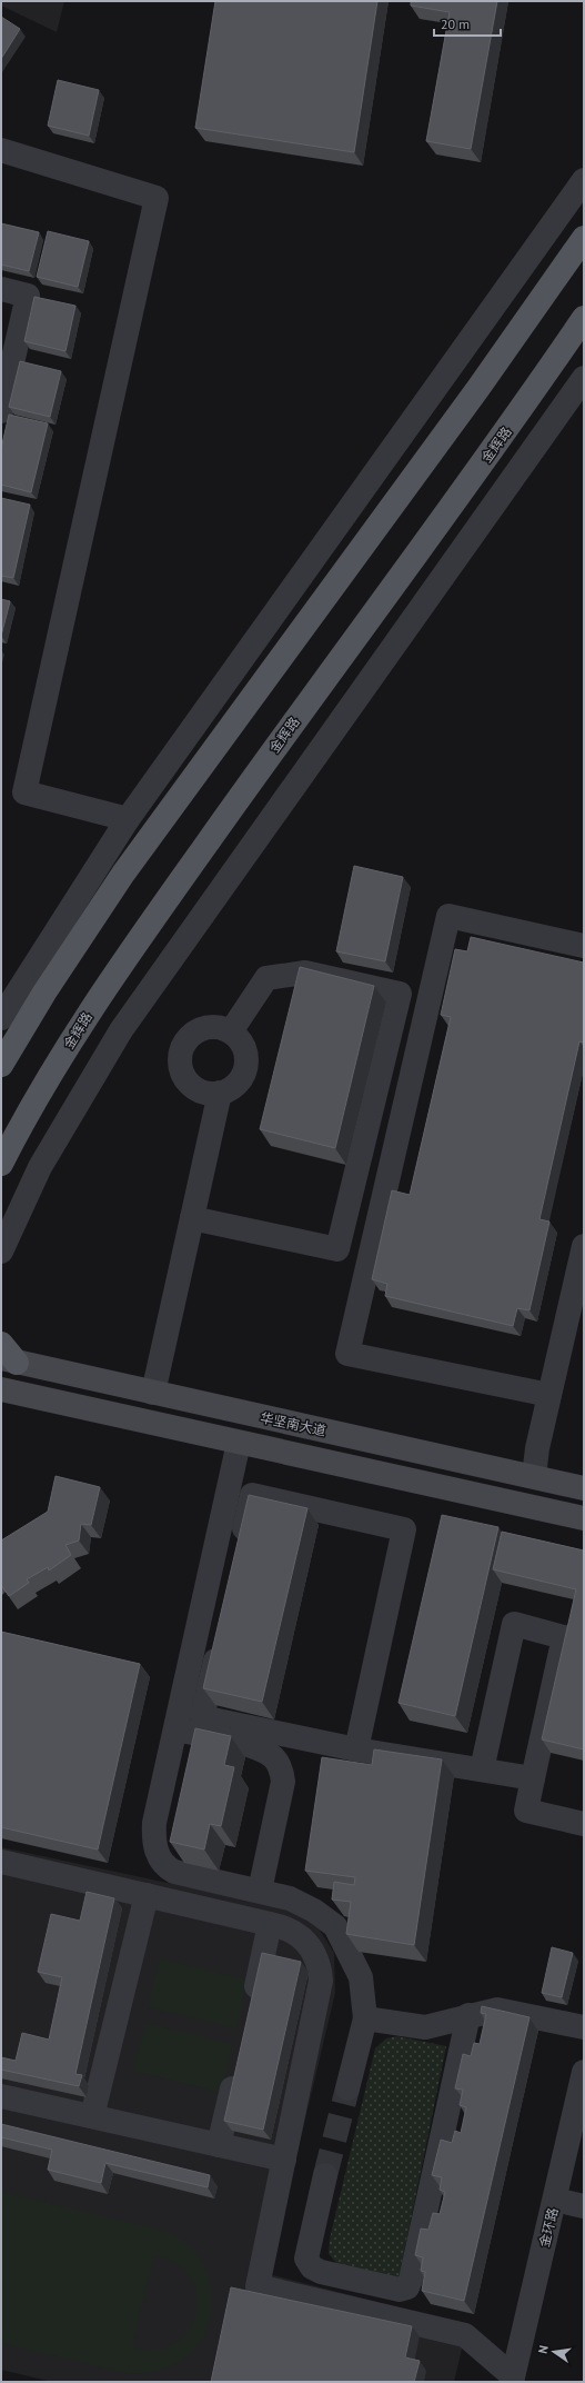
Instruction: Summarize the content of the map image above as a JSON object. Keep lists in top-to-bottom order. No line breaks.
{"streets":{"main road":["金辉路","华坚南大道"],"street":["金环路"]},"scale_bar":"20 m","north":"left"}
